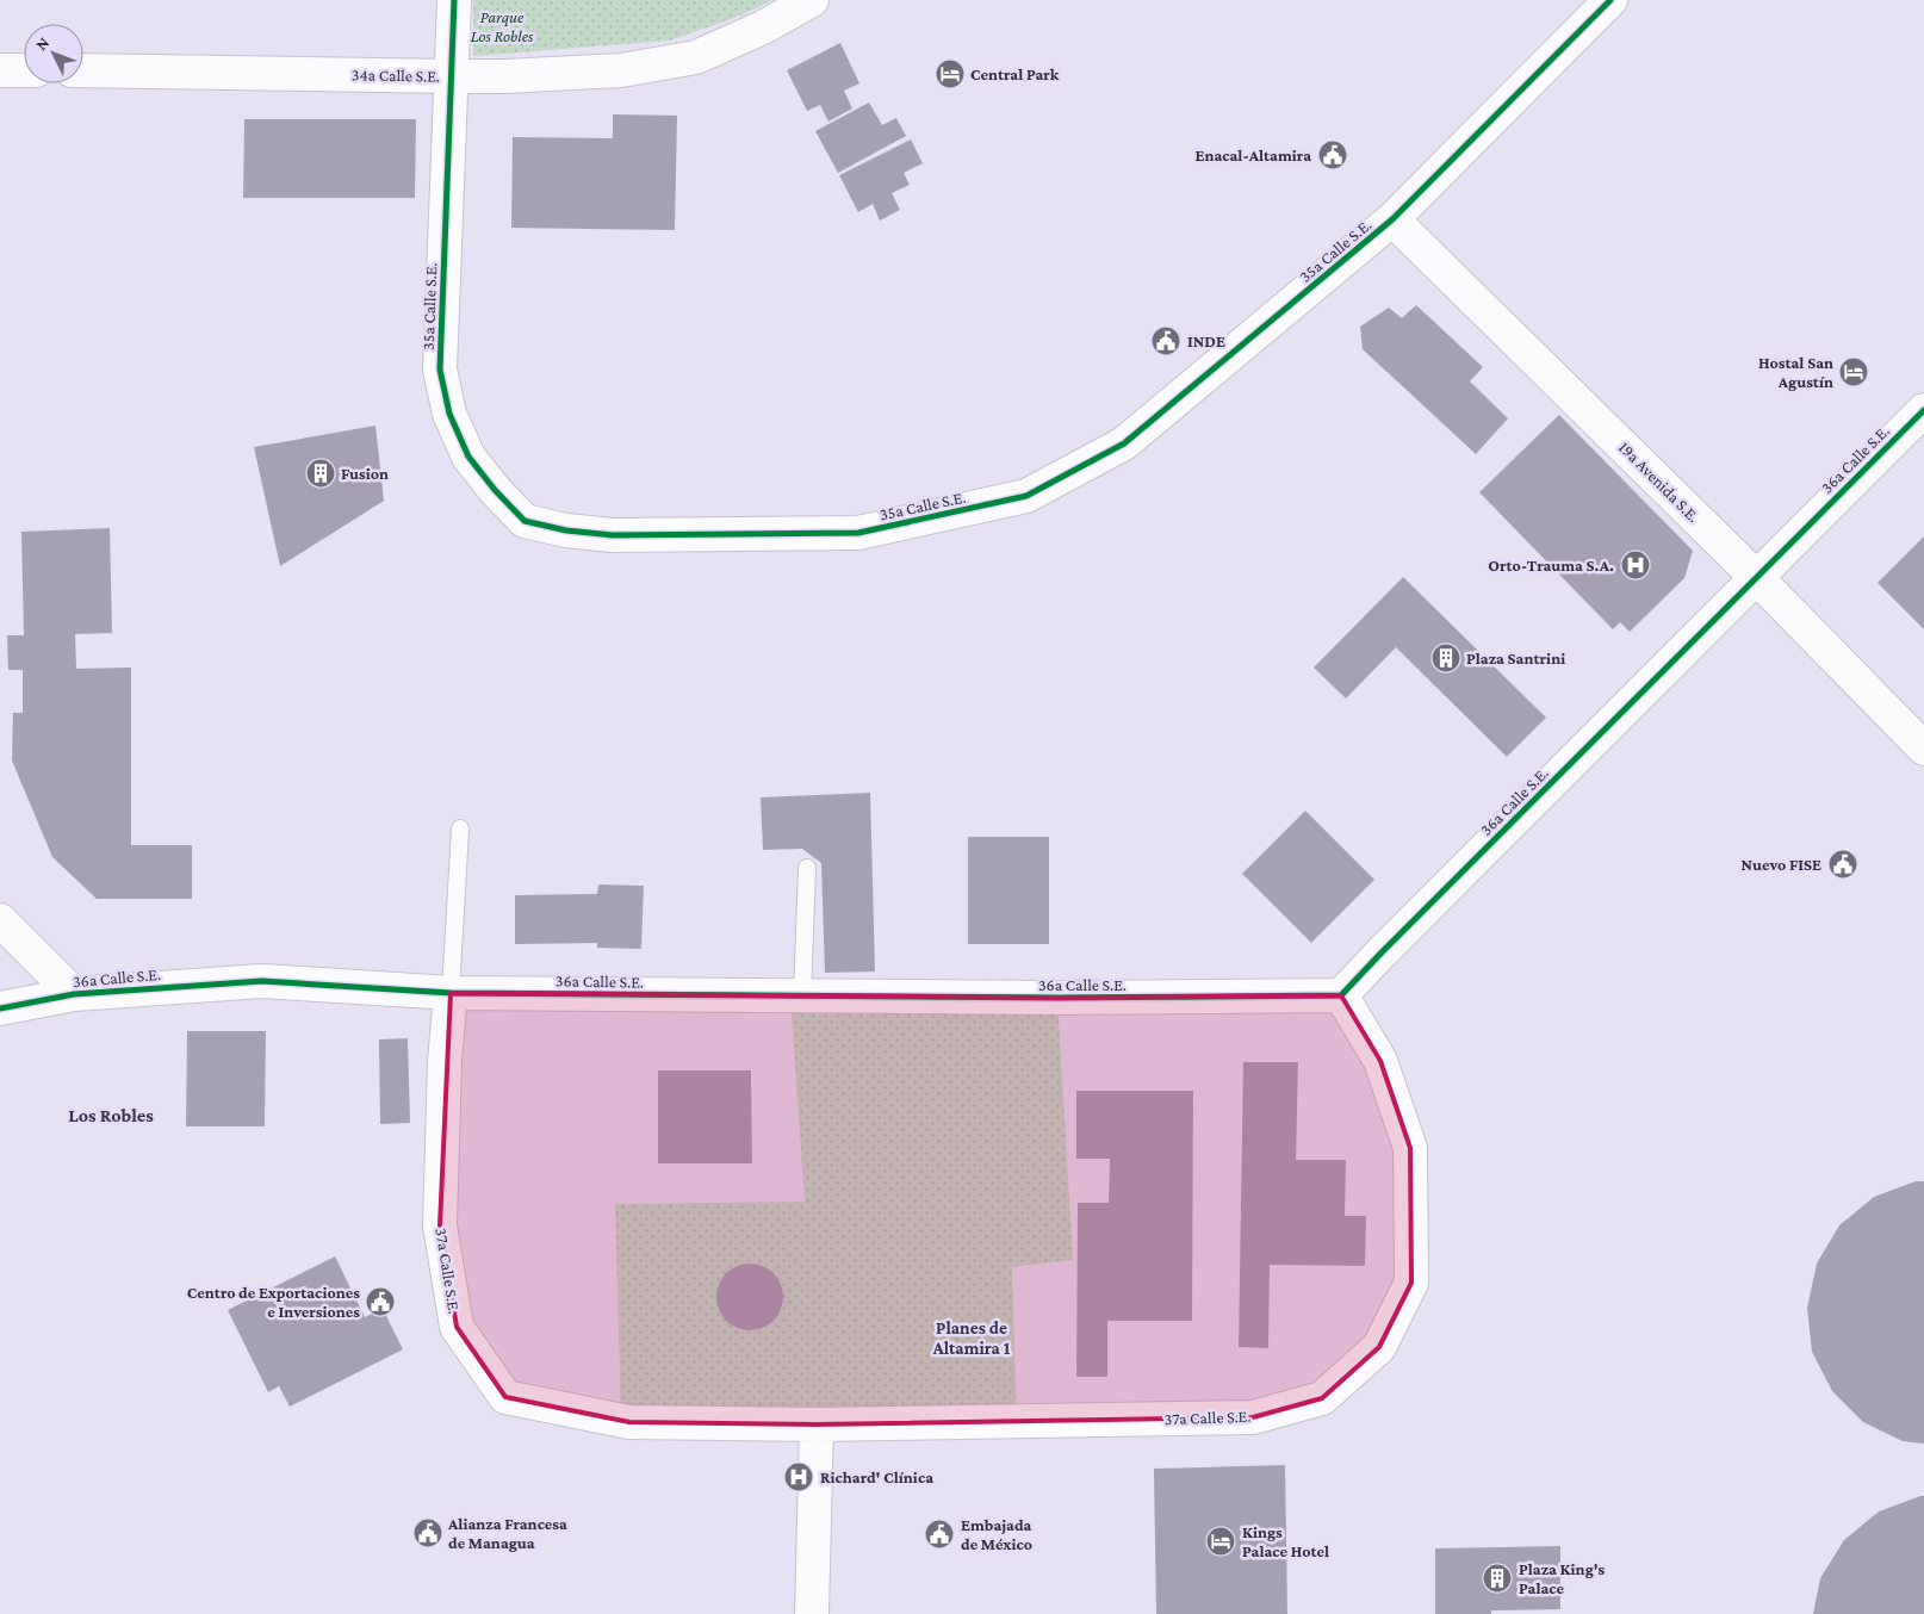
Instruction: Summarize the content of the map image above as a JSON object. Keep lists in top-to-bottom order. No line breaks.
{"streets":{"street":["34a Calle S.E.","35a Calle S.E.","36a Calle S.E.","19a Avenida S.E.","37a Calle S.E."]},"crossings":[["34a Calle S.E.","35a Calle S.E."],["35a Calle S.E.","19a Avenida S.E."],["36a Calle S.E.","19a Avenida S.E."],["36a Calle S.E.","37a Calle S.E."]],"districts":["Los Robles","Planes de Altamira 1"],"parks":["Parque Los Robles"],"places":{"hotel":["Central Park","Hostal San Agustín","Kings Palace Hotel"],"public building":["Enacal-Altamira","INDE","Nuevo FISE","Centro de Exportaciones e Inversiones","Alianza Francesa de Managua","Embajada de México"],"building":["Fusion","Plaza Santrini","Plaza King's Palace"],"hospital":["Orto-Trauma S.A.","Richard' Clínica"]},"north":"top left"}
